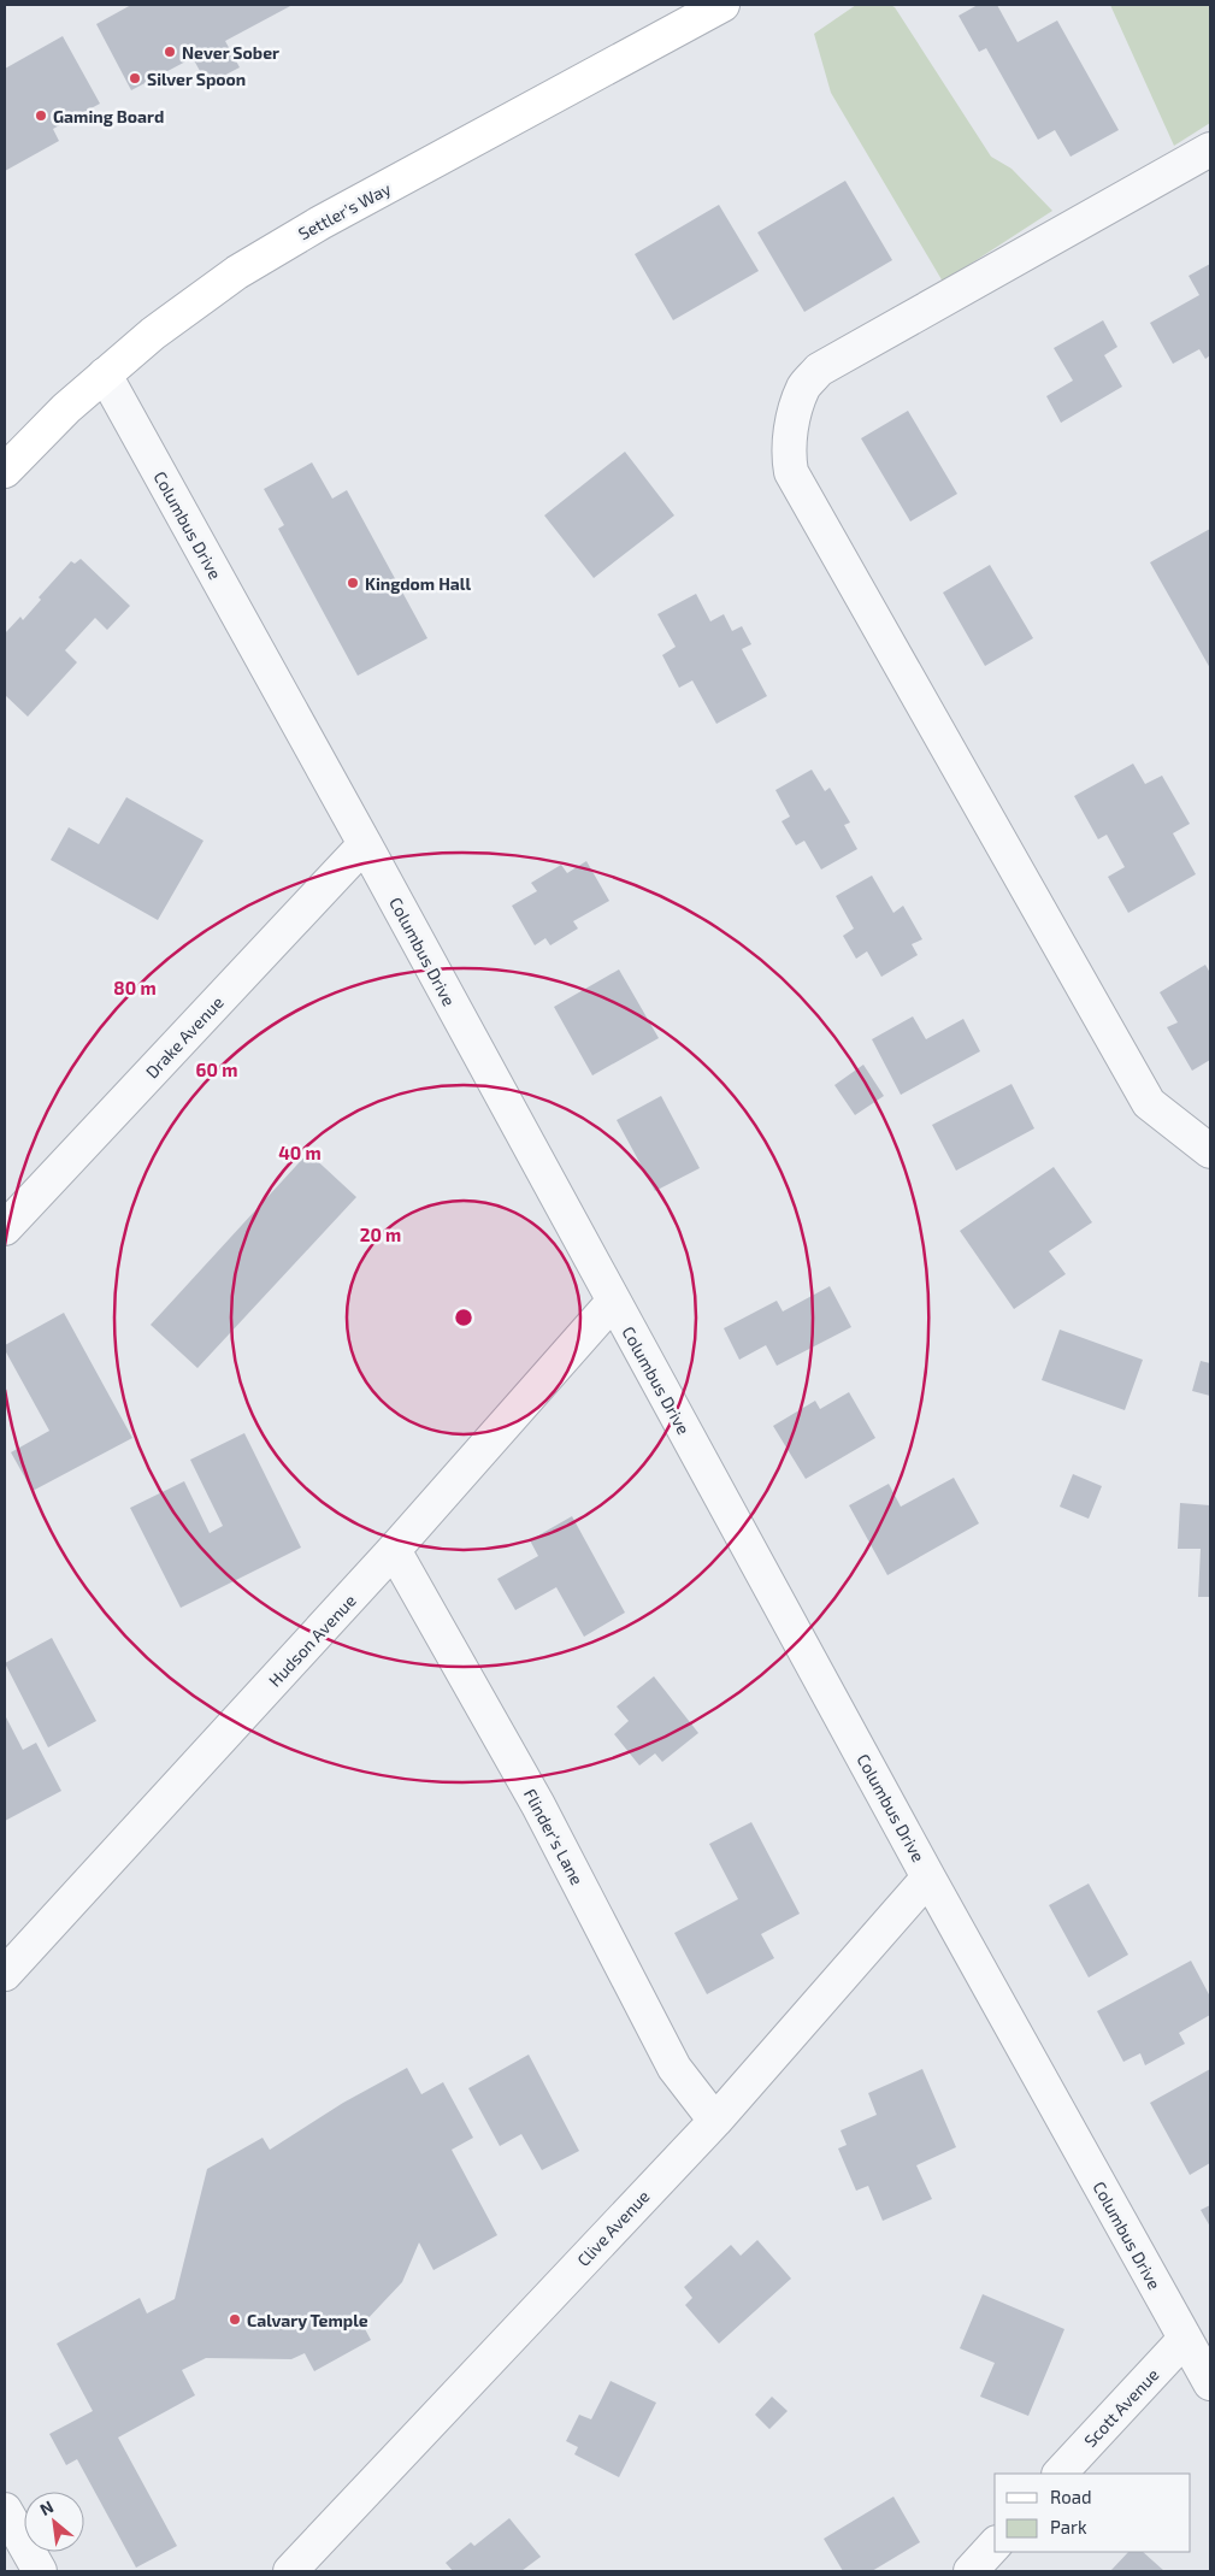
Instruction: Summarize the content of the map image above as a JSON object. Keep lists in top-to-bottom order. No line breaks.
{"streets":{"main road":["Settler's Way"],"street":["Columbus Drive","Drake Avenue","Hudson Avenue","Flinder's Lane","Clive Avenue","Scott Avenue"]},"crossings":[["Settler's Way","Columbus Drive"],["Columbus Drive","Drake Avenue"],["Columbus Drive","Hudson Avenue"],["Columbus Drive","Clive Avenue"],["Columbus Drive","Scott Avenue"],["Hudson Avenue","Flinder's Lane"],["Flinder's Lane","Clive Avenue"]],"places":["Never Sober","Silver Spoon","Gaming Board","Kingdom Hall","Calvary Temple"],"legend":["Road","Park"],"north":"top left","rings":["80 m","60 m","40 m","20 m"]}
